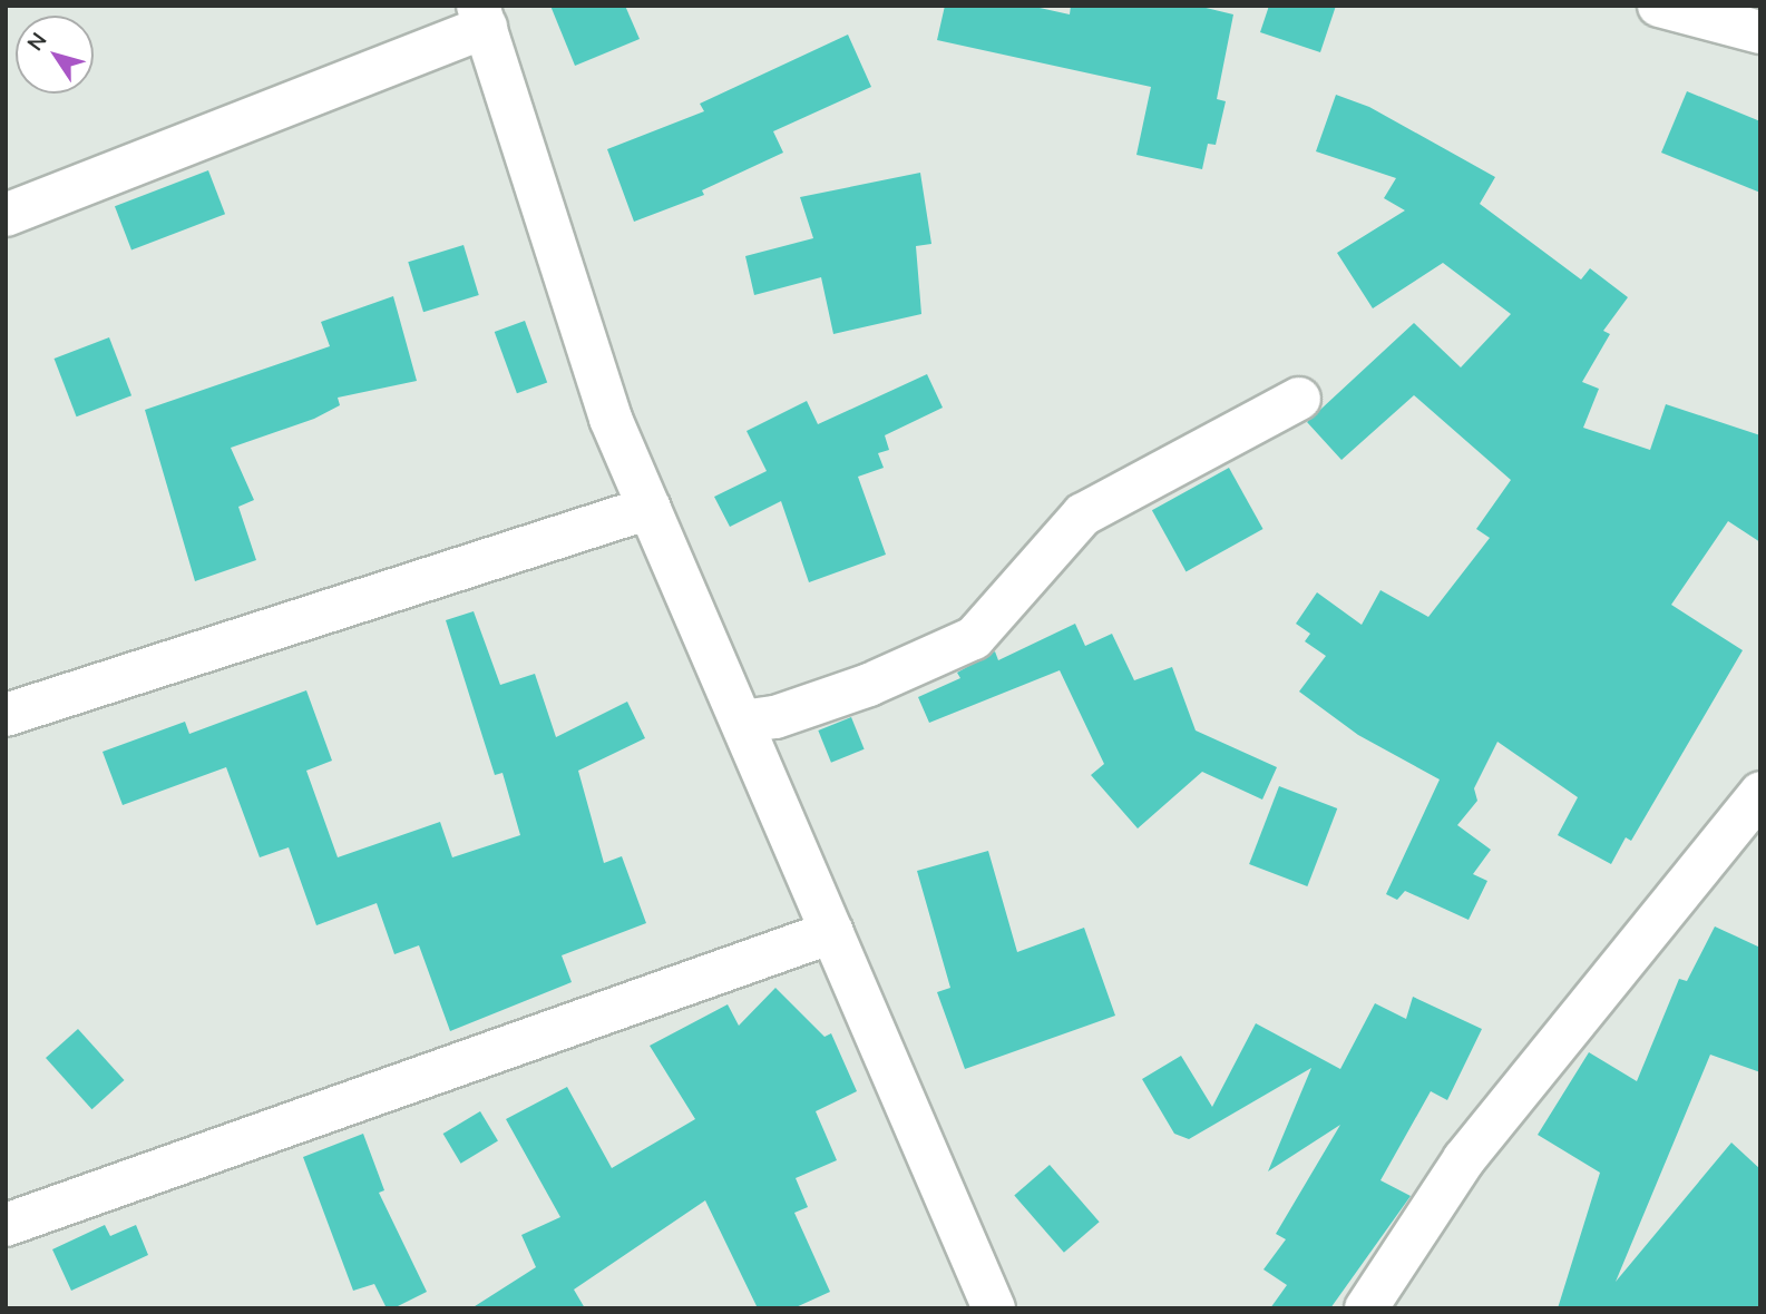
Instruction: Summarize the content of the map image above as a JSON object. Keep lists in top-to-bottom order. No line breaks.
{"north":"top left"}
